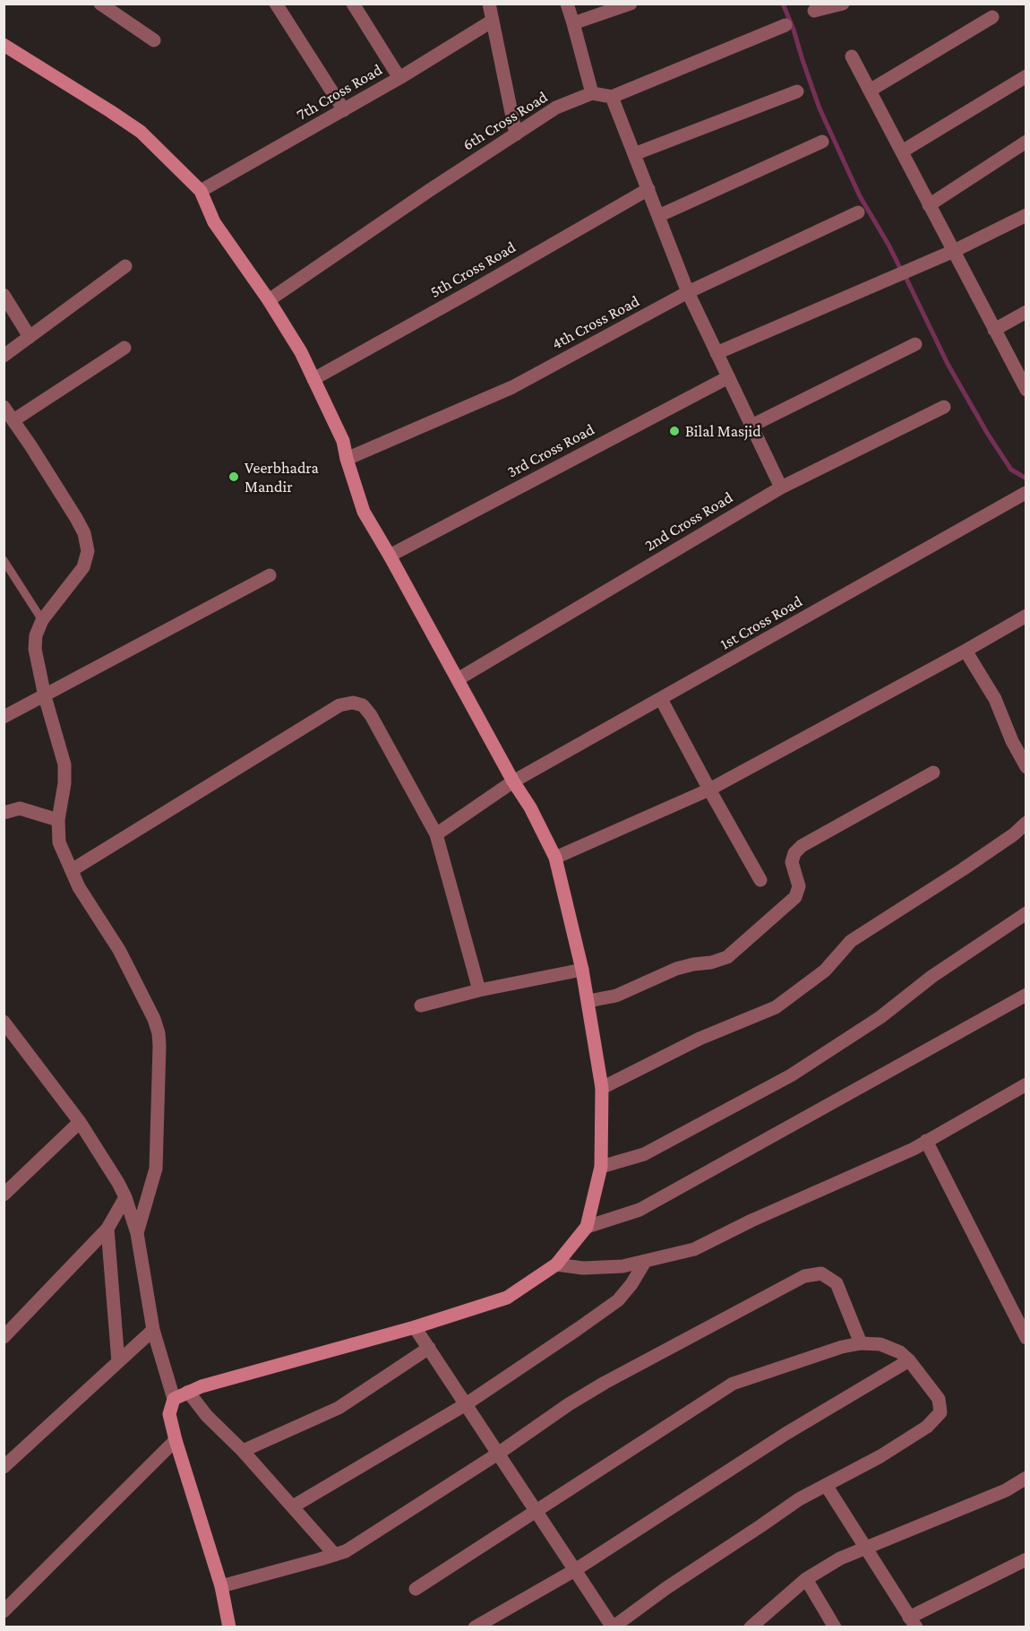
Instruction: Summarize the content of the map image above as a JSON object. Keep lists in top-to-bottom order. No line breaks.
{"streets":{"street":["7th Cross Road","6th Cross Road","5th Cross Road","4th Cross Road","3rd Cross Road","2nd Cross Road","1st Cross Road"]},"places":["Bilal Masjid","Veerbhadra Mandir"]}
